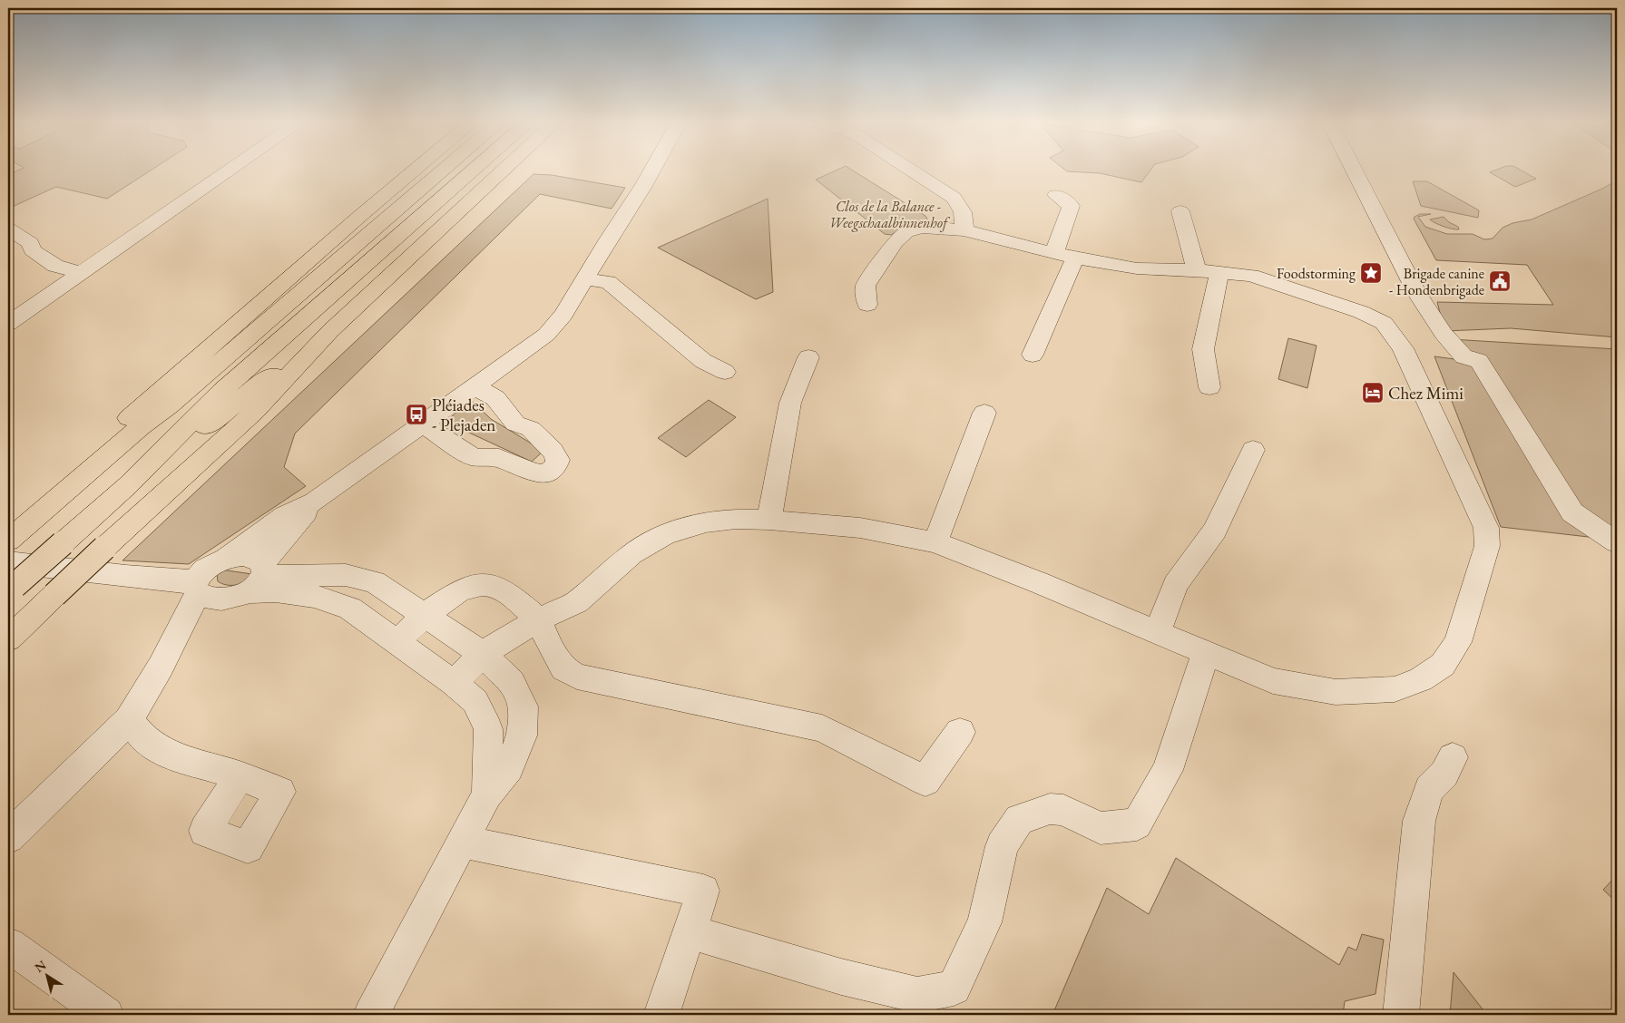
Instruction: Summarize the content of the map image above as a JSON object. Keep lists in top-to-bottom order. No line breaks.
{"parks":["Clos de la Balance - Weegschaalbinnenhof"],"places":{"place":["Foodstorming"],"public building":["Brigade canine - Hondenbrigade"],"hotel":["Chez Mimi"],"bus stop":["Pléiades - Plejaden"]},"north":"top left"}
